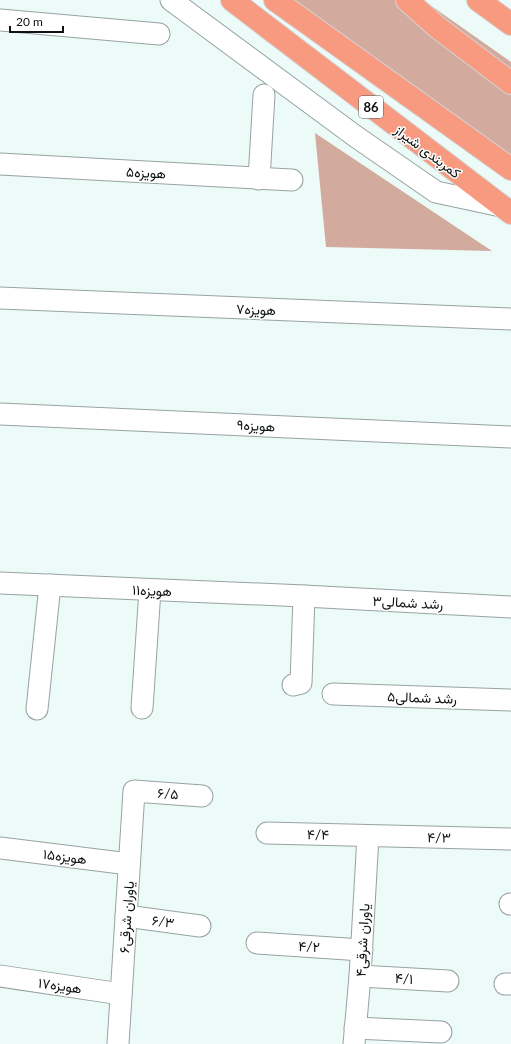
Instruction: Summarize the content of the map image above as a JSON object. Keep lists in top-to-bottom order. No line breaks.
{"streets":{"highway":["86","کمربندی شیراز"],"street":["هویزه۵","هویزه۷","هویزه۹","هویزه۱۱","رشد شمالی۳","رشد شمالی۵","۶/۵","۴/۴","۴/۳","هویزه۱۵","یاوران شرقی۶","۶/۳","یاوران شرقی۴","۴/۲","۴/۱","هویزه۱۷"]},"crossings":[["هویزه۱۱","رشد شمالی۳"],["۶/۵","یاوران شرقی۶"],["۴/۴","۴/۳"],["۴/۴","یاوران شرقی۴"],["۴/۳","یاوران شرقی۴"],["هویزه۱۵","یاوران شرقی۶"],["یاوران شرقی۶","۶/۳"],["یاوران شرقی۶","هویزه۱۷"],["یاوران شرقی۴","۴/۲"],["یاوران شرقی۴","۴/۱"]],"scale_bar":"20 m"}
